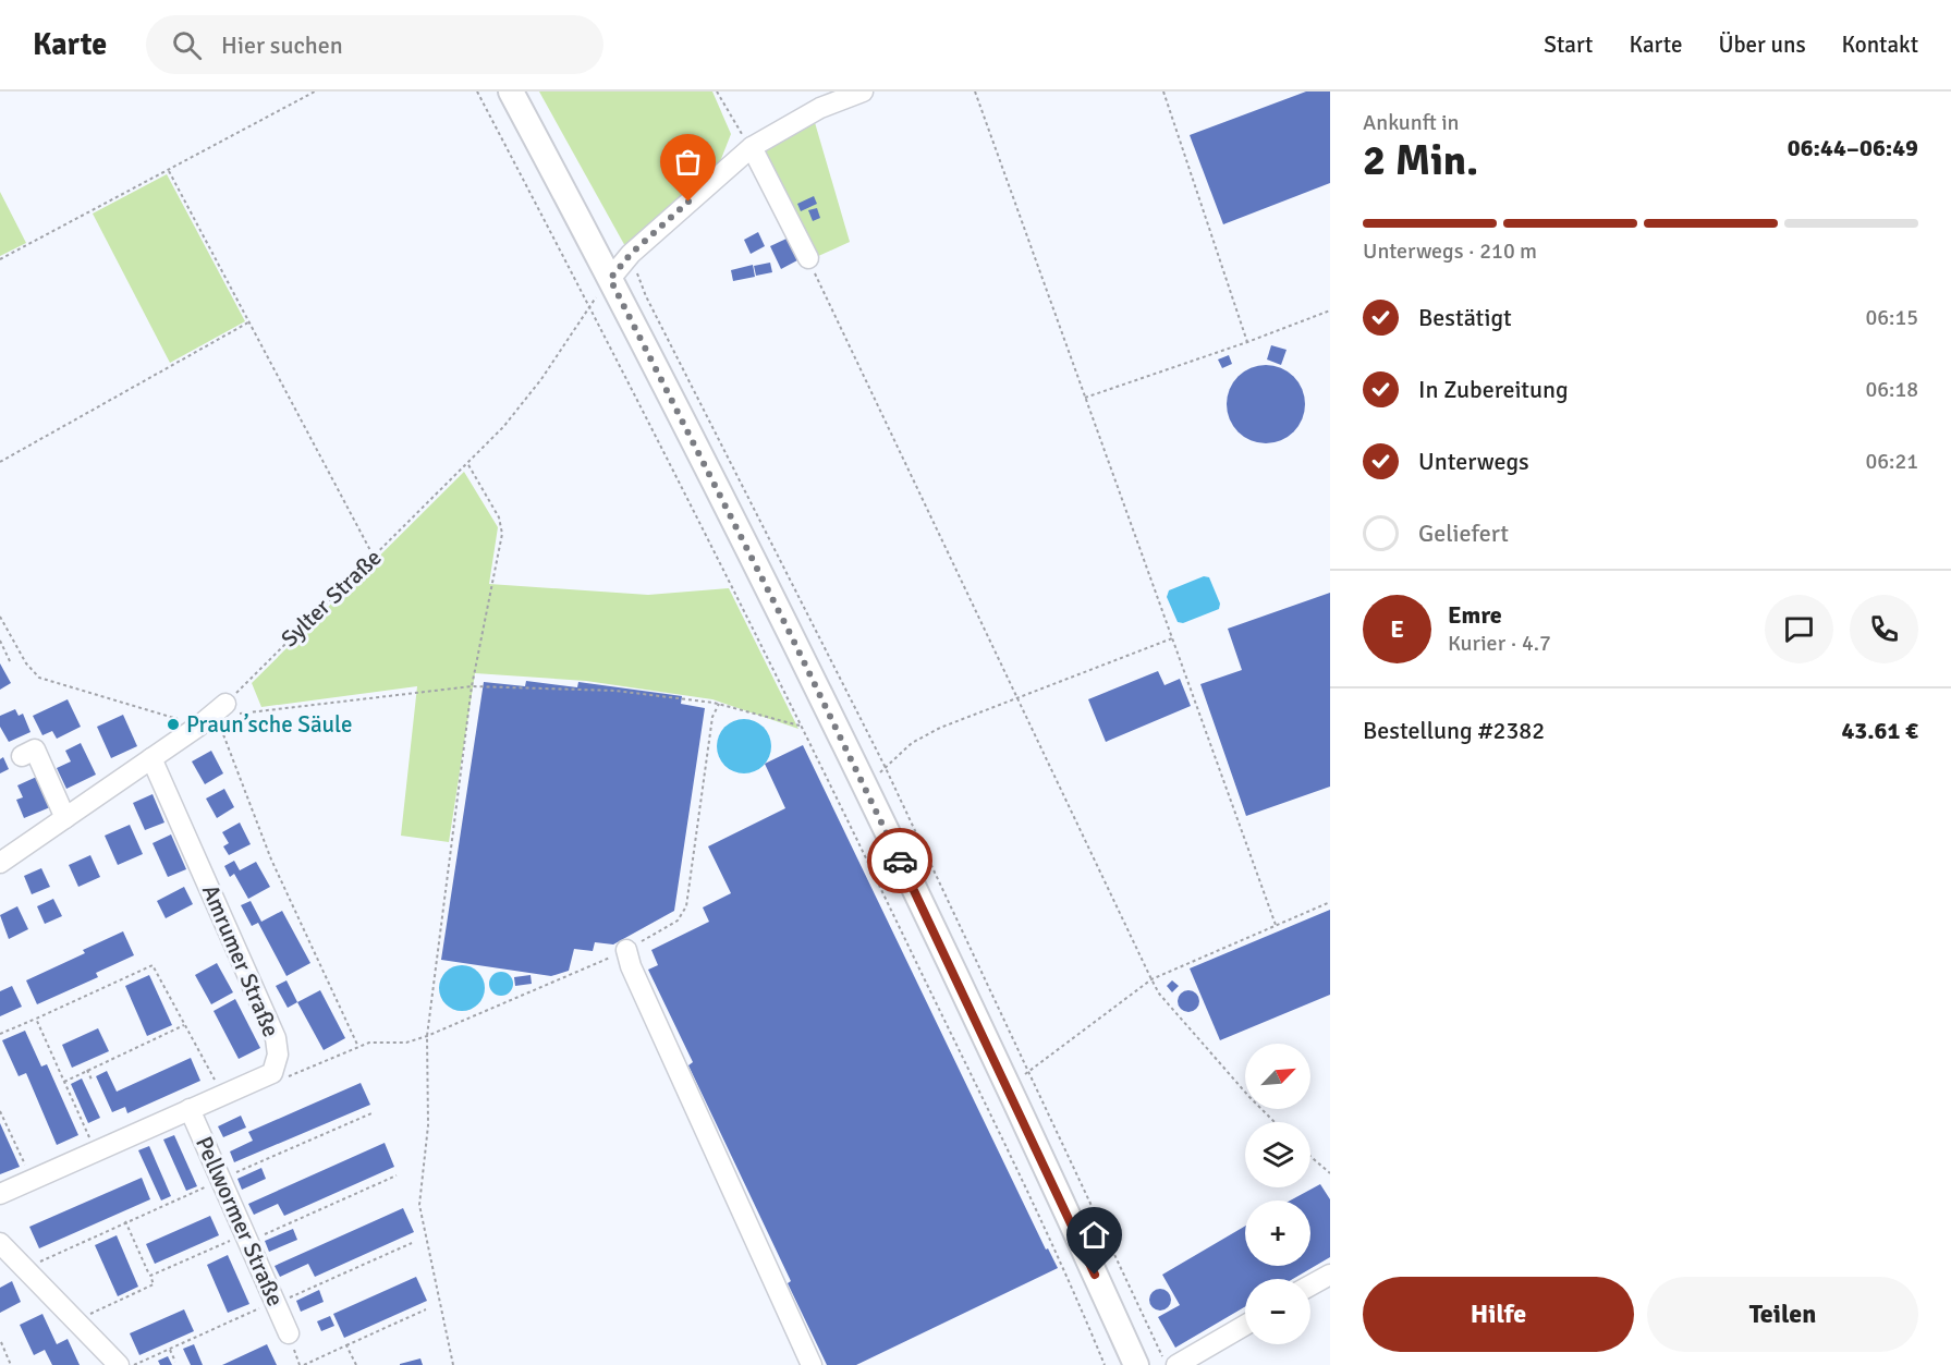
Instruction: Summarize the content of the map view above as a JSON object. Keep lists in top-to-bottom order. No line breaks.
{"streets":{"street":["Amrumer Straße","Pellwormer Straße"],"path":["Sylter Straße"]},"crossings":[["Amrumer Straße","Pellwormer Straße"]],"places":["Praun’sche Säule"],"north":"top right","page":{"header":"Karte","search":"Hier suchen","nav":["Start","Karte","Über uns","Kontakt"],"heading":["2 Min.","Ankunft in","06:44–06:49"],"panel":["Emre","Kurier · 4.7","Bestellung #2382","43.61 €"],"bar":"Unterwegs · 210 m","list":[["Bestätigt","06:15"],["In Zubereitung","06:18"],["Unterwegs","06:21"],"Geliefert"],"round":"E","map_buttons":["+","−"],"buttons":["Hilfe","Teilen"]}}
